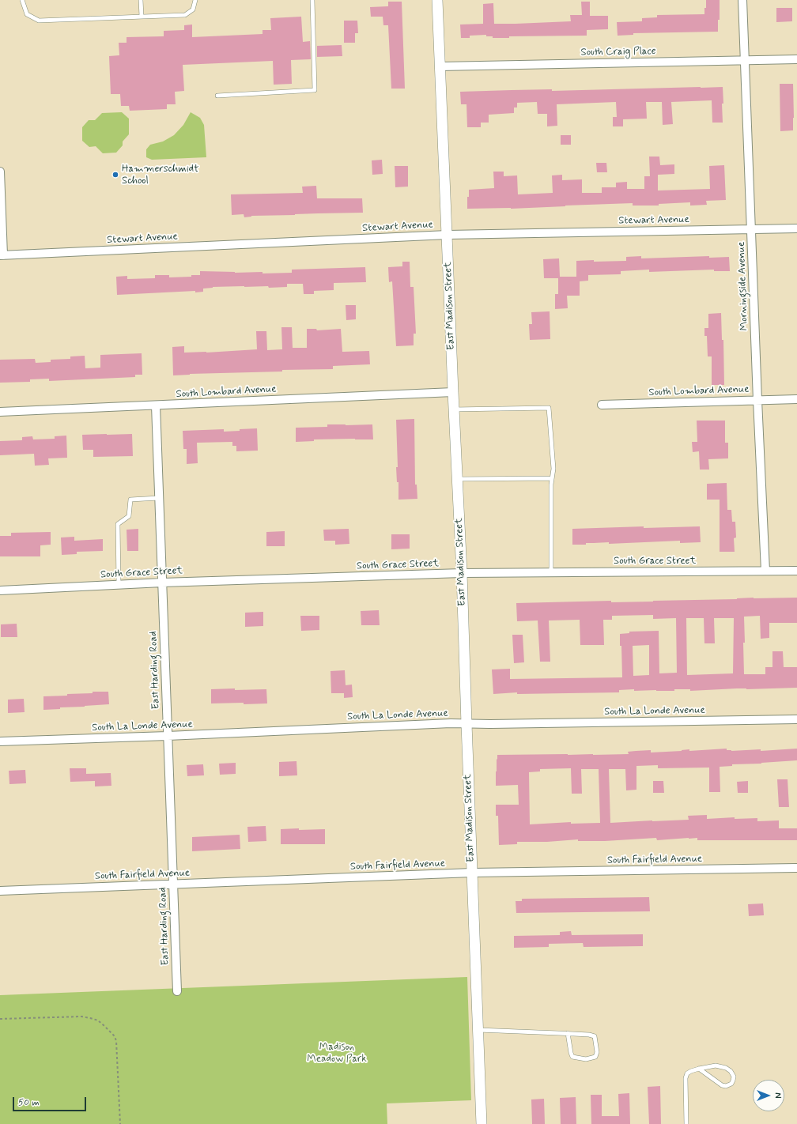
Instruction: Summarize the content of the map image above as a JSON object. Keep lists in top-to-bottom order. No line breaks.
{"streets":{"street":["South Craig Place","Stewart Avenue","Morningside Avenue","East Madison Street","South Lombard Avenue","South Grace Street","East Harding Road","South La Londe Avenue","South Fairfield Avenue"]},"crossings":[["South Craig Place","Morningside Avenue"],["South Craig Place","East Madison Street"],["Stewart Avenue","Morningside Avenue"],["Stewart Avenue","East Madison Street"],["Morningside Avenue","South Lombard Avenue"],["Morningside Avenue","South Grace Street"],["East Madison Street","South Lombard Avenue"],["East Madison Street","South Grace Street"],["East Madison Street","South La Londe Avenue"],["East Madison Street","South Fairfield Avenue"],["South Lombard Avenue","East Harding Road"],["South Grace Street","East Harding Road"],["East Harding Road","South La Londe Avenue"],["East Harding Road","South Fairfield Avenue"]],"parks":["Madison Meadow Park"],"places":["Hammerschmidt School"],"scale_bar":"50 m","north":"right"}
